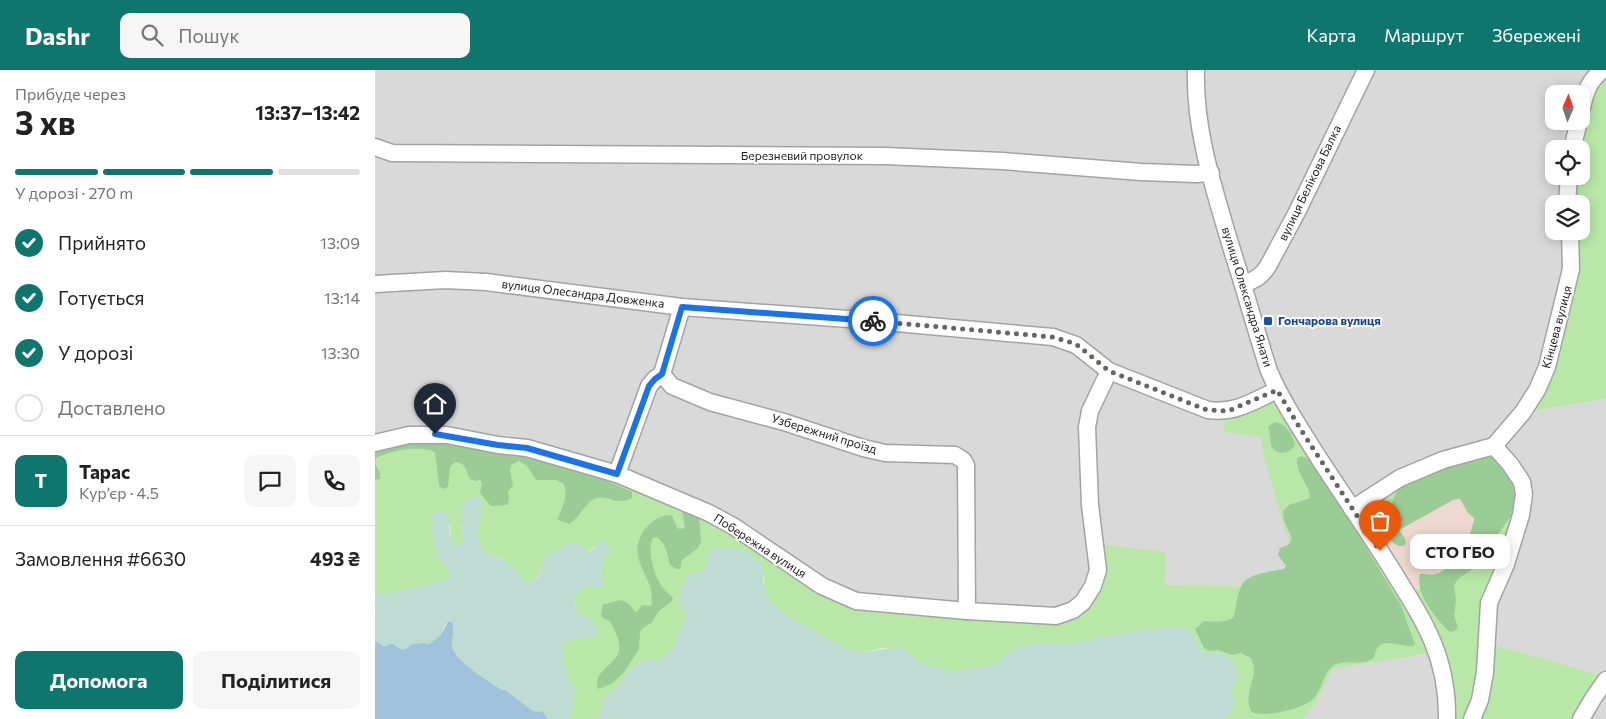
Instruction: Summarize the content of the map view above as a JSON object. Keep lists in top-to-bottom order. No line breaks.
{"streets":{"street":["Березневий провулок","вулиця Белікова Балка","вулиця Олесандра Довженка","вулиця Олександра Янати","Кінцева вулиця","Узбережний проїзд","Побережна вулиця"]},"crossings":[["Березневий провулок","вулиця Олександра Янати"],["вулиця Белікова Балка","вулиця Олександра Янати"],["вулиця Олесандра Довженка","вулиця Олександра Янати"],["вулиця Олесандра Довженка","Побережна вулиця"],["Узбережний проїзд","Побережна вулиця"]],"places":{"transit":["Гончарова вулиця"],"other":["СТО ГБО"]},"north":"top","page":{"header":"Dashr","search":"Пошук","nav":["Карта","Маршрут","Збережені"],"heading":["3 хв","Прибуде через","13:37–13:42"],"panel":["Тарас","Кур’єр · 4.5","Замовлення #6630","493 ₴"],"bar":"У дорозі · 270 m","list":[["Прийнято","13:09"],["Готується","13:14"],["У дорозі","13:30"],"Доставлено"],"round":"Т","bubble":"СТО ГБО","buttons":["Допомога","Поділитися"]}}
